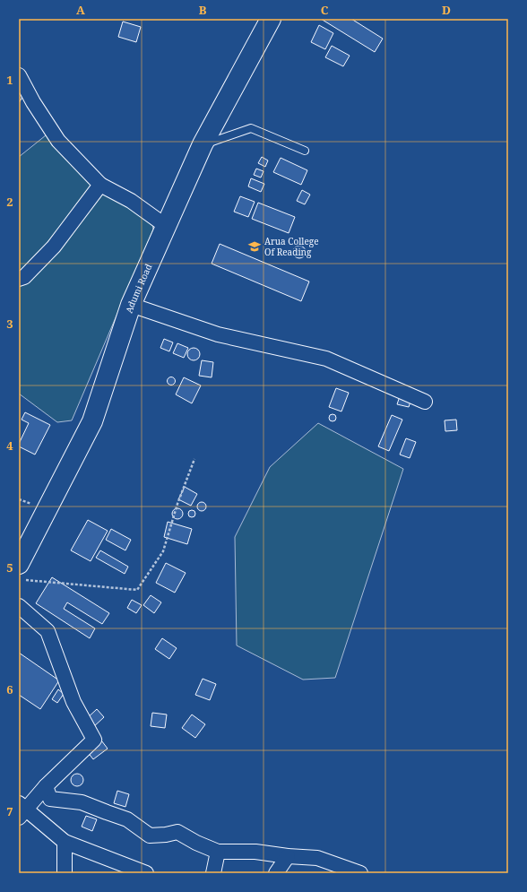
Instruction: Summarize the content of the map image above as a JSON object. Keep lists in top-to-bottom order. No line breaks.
{"streets":{"main road":["Adumi Road"]},"places":{"school or university":["Arua College Of Reading"]},"grid":{"columns":["A","B","C","D"],"rows":["1","2","3","4","5","6","7"]}}
